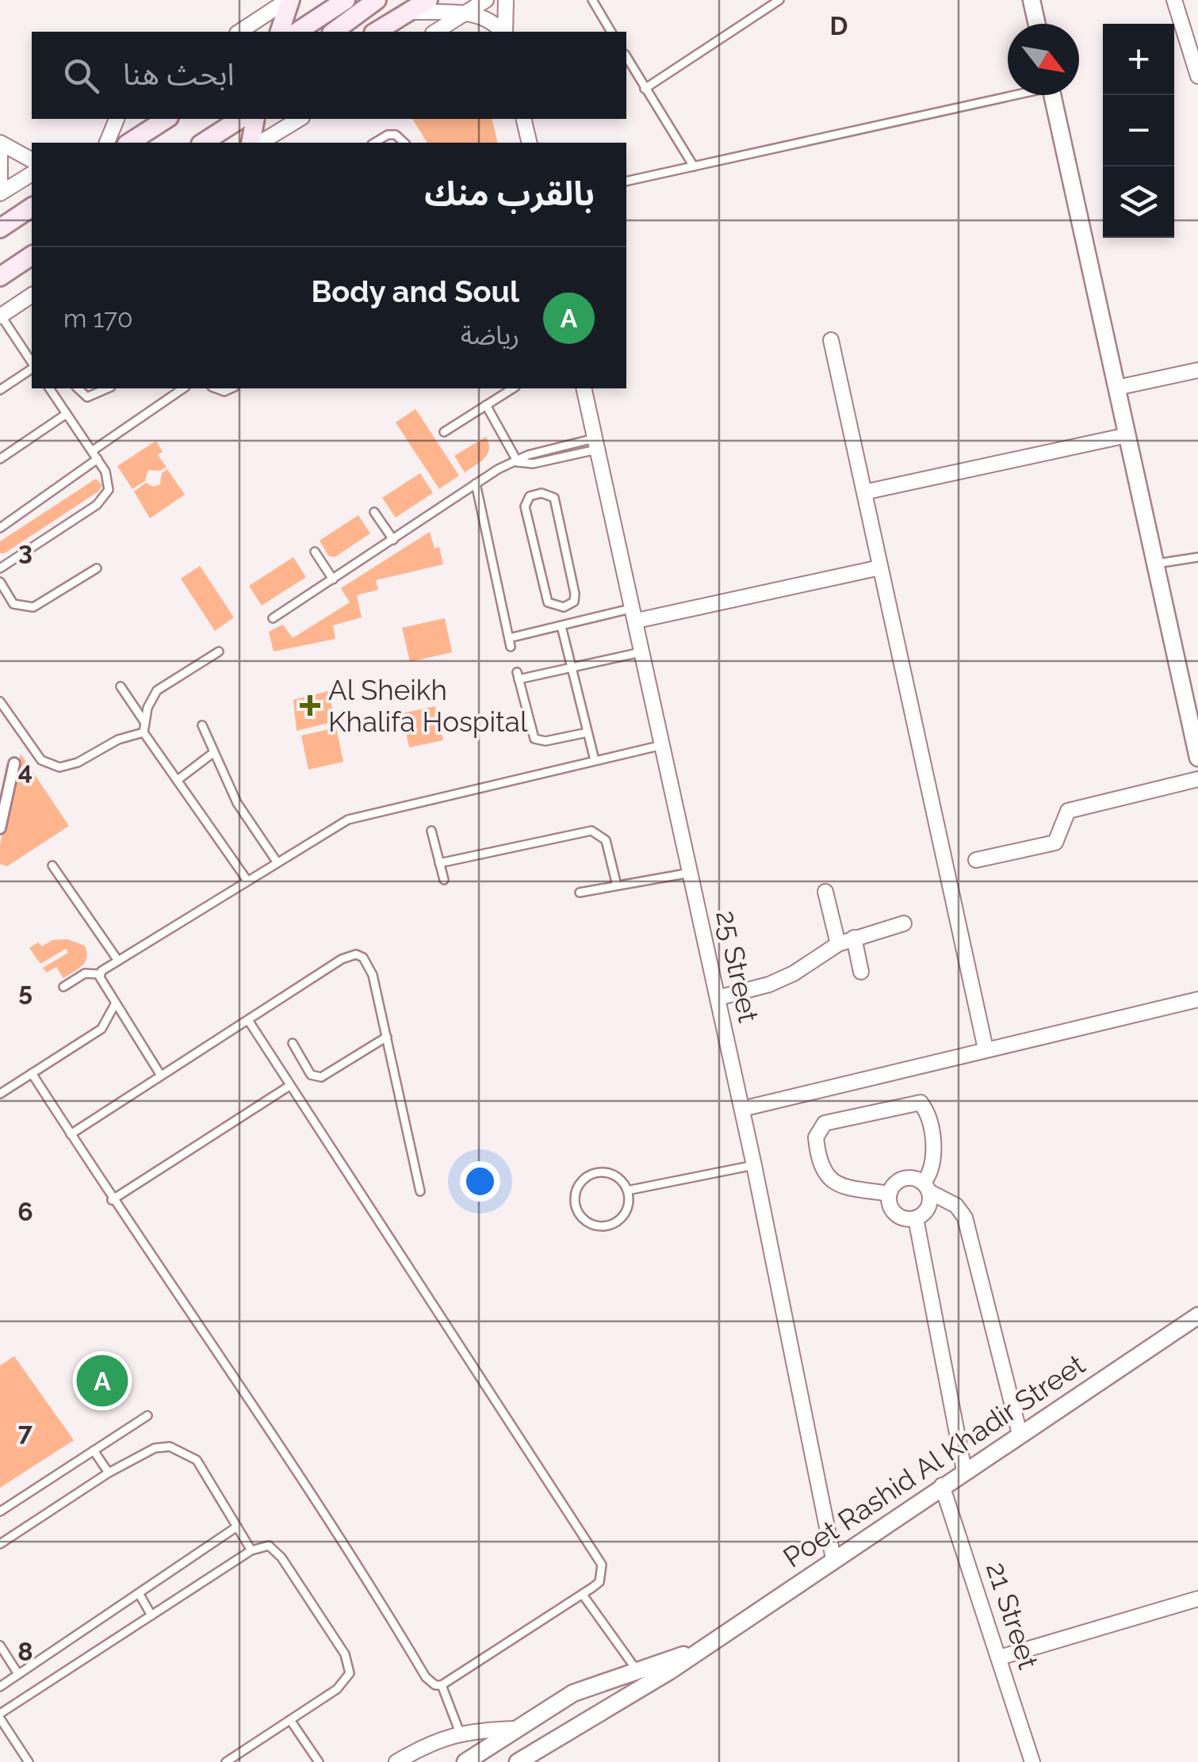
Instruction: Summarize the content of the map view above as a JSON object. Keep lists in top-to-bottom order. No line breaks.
{"streets":{"street":["25 Street","Poet Rashid Al Khadir Street","21 Street"]},"crossings":[["25 Street","Poet Rashid Al Khadir Street"],["Poet Rashid Al Khadir Street","21 Street"]],"places":{"health":["Al Sheikh Khalifa Hospital"]},"north":"bottom right","page":{"map_buttons":["+","−"],"search":"ابحث هنا","heading":"بالقرب منك","list":[{"mark":"A","name":"Body and Soul","note":"رياضة","value":"170 m"}],"pins":"A"},"grid":{"columns":["D"],"rows":["3","4","5","6","7","8"]}}
